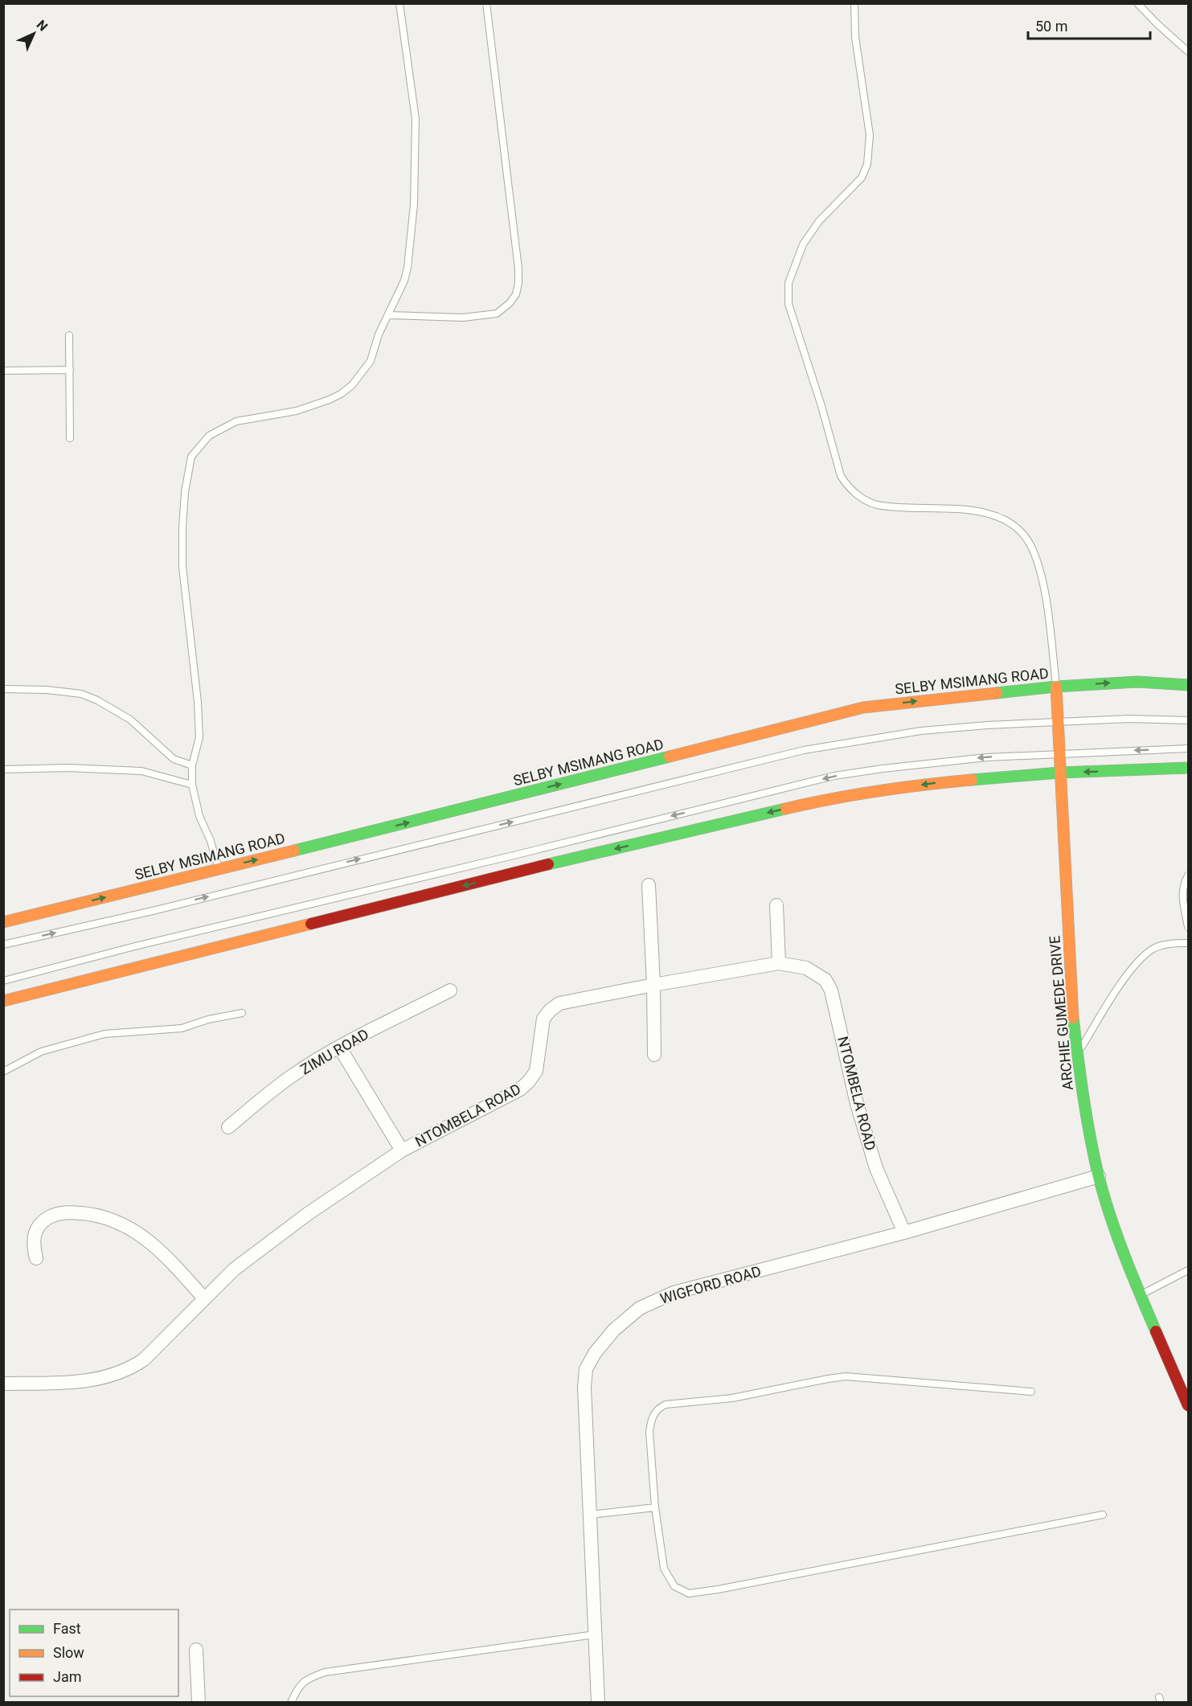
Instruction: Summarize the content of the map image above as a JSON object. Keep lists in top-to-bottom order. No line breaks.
{"streets":{"main road":["SELBY MSIMANG ROAD","ARCHIE GUMEDE DRIVE"],"street":["ZIMU ROAD","NTOMBELA ROAD","WIGFORD ROAD"]},"crossings":[["SELBY MSIMANG ROAD","ARCHIE GUMEDE DRIVE"],["ARCHIE GUMEDE DRIVE","WIGFORD ROAD"],["NTOMBELA ROAD","WIGFORD ROAD"]],"legend":["Fast","Slow","Jam"],"scale_bar":"50 m","north":"top right"}
